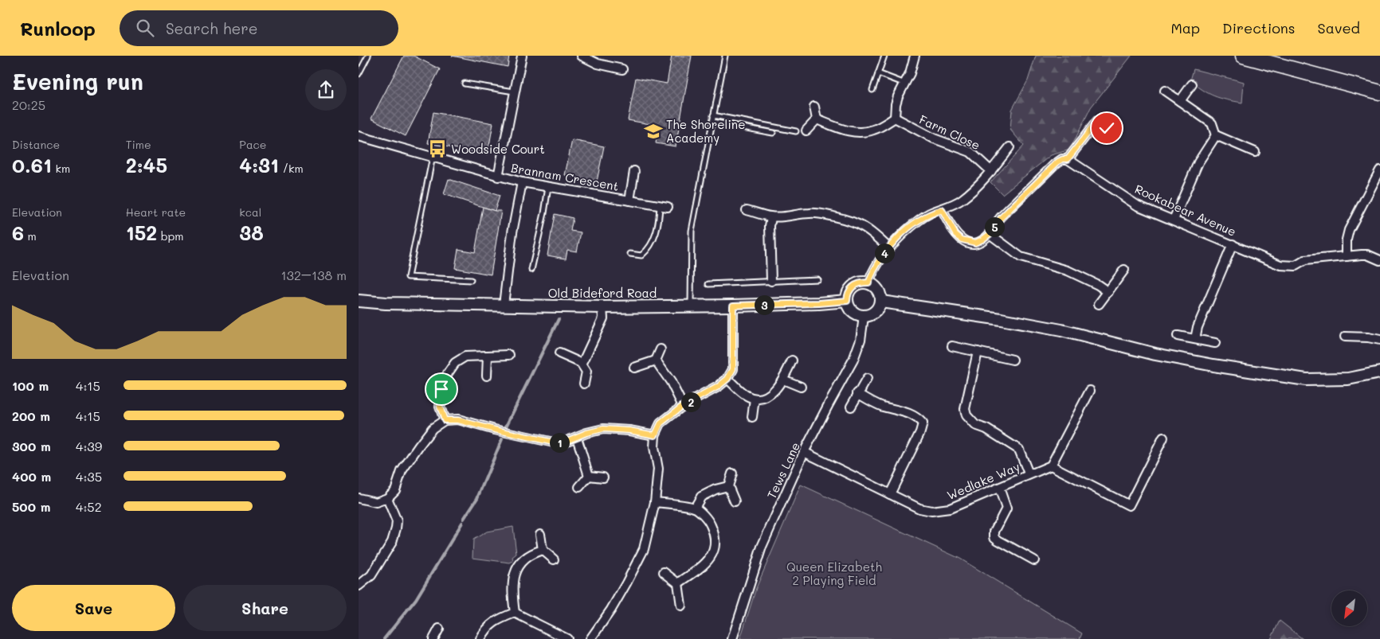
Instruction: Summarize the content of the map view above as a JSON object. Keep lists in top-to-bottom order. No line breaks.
{"streets":{"street":["Farm Close","Brannam Crescent","Rookabear Avenue","Old Bideford Road","Tews Lane","Wedlake Way"]},"crossings":[["Old Bideford Road","Tews Lane"],["Tews Lane","Wedlake Way"]],"parks":["Queen Elizabeth 2 Playing Field"],"places":{"school or university":["The Shoreline Academy"],"bus stop":["Woodside Court"]},"north":"bottom left","page":{"header":"Runloop","search":"Search here","nav":["Map","Directions","Saved"],"heading":["Evening run","20:25"],"stats":[["Distance","0.61 km"],["Time","2:45"],["Pace","4:31 /km"],["Elevation","6 m"],["Heart rate","152 bpm"],["kcal","38"]],"pins":["5","4","3","2","1"],"chart":["Elevation","132–138 m"],"list":[{"name":"100 m","note":"4:15"},{"name":"200 m","note":"4:15"},{"name":"300 m","note":"4:39"},{"name":"400 m","note":"4:35"},{"name":"500 m","note":"4:52"}],"buttons":["Save","Share"]}}
